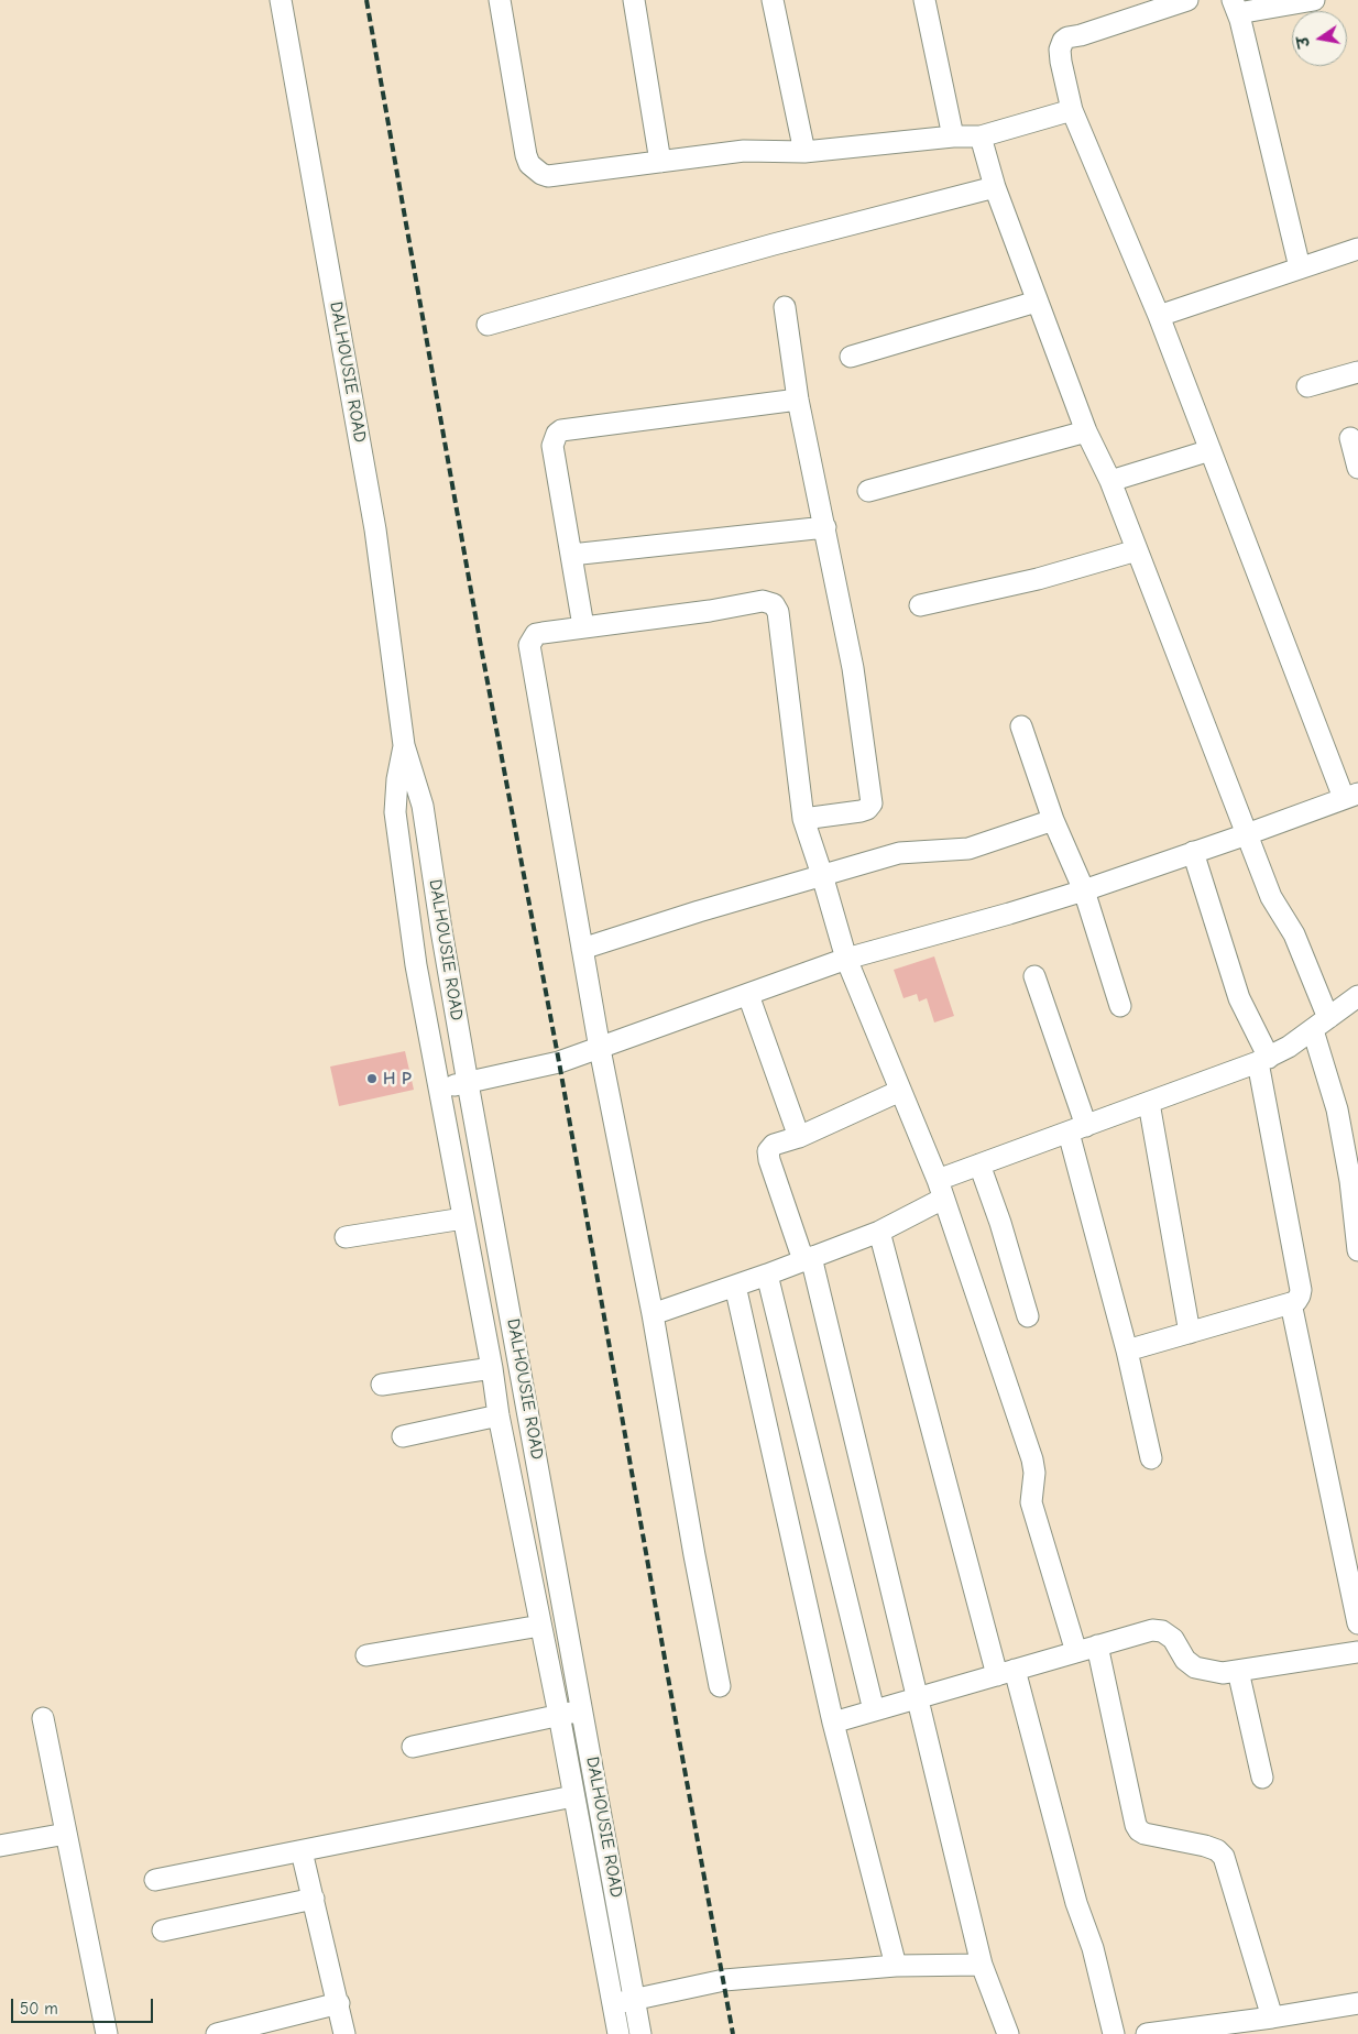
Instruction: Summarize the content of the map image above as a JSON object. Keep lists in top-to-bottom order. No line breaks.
{"streets":{"street":["DALHOUSIE ROAD"]},"places":["H P"],"scale_bar":"50 m","north":"left"}
